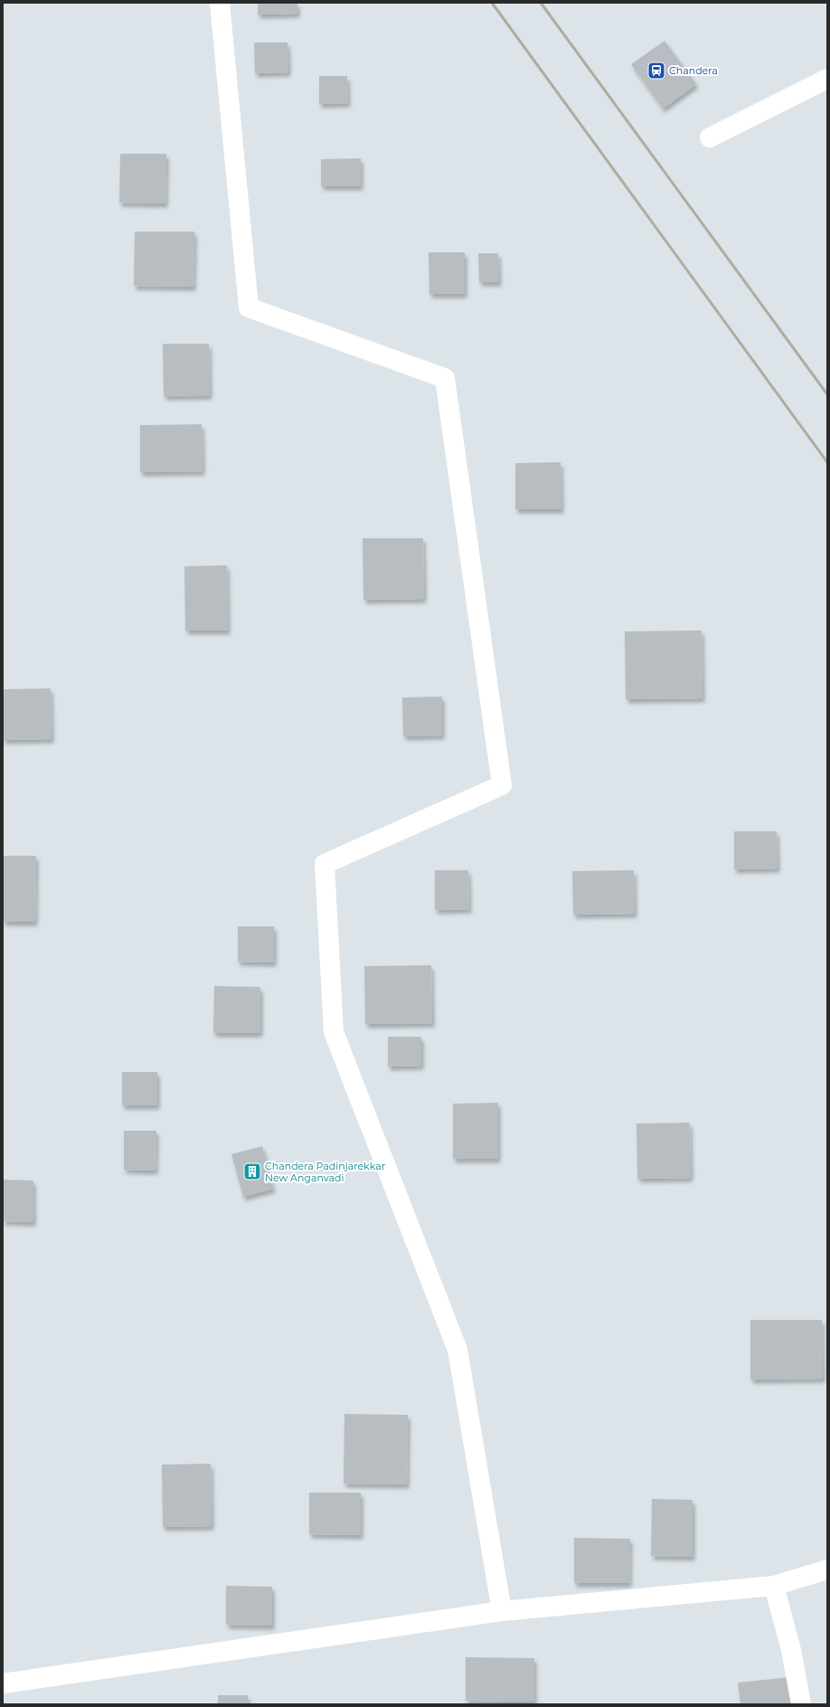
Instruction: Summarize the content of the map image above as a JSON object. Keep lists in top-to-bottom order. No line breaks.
{"places":{"station":["Chandera"],"building":["Chandera Padinjarekkar New Anganvadi"]}}
